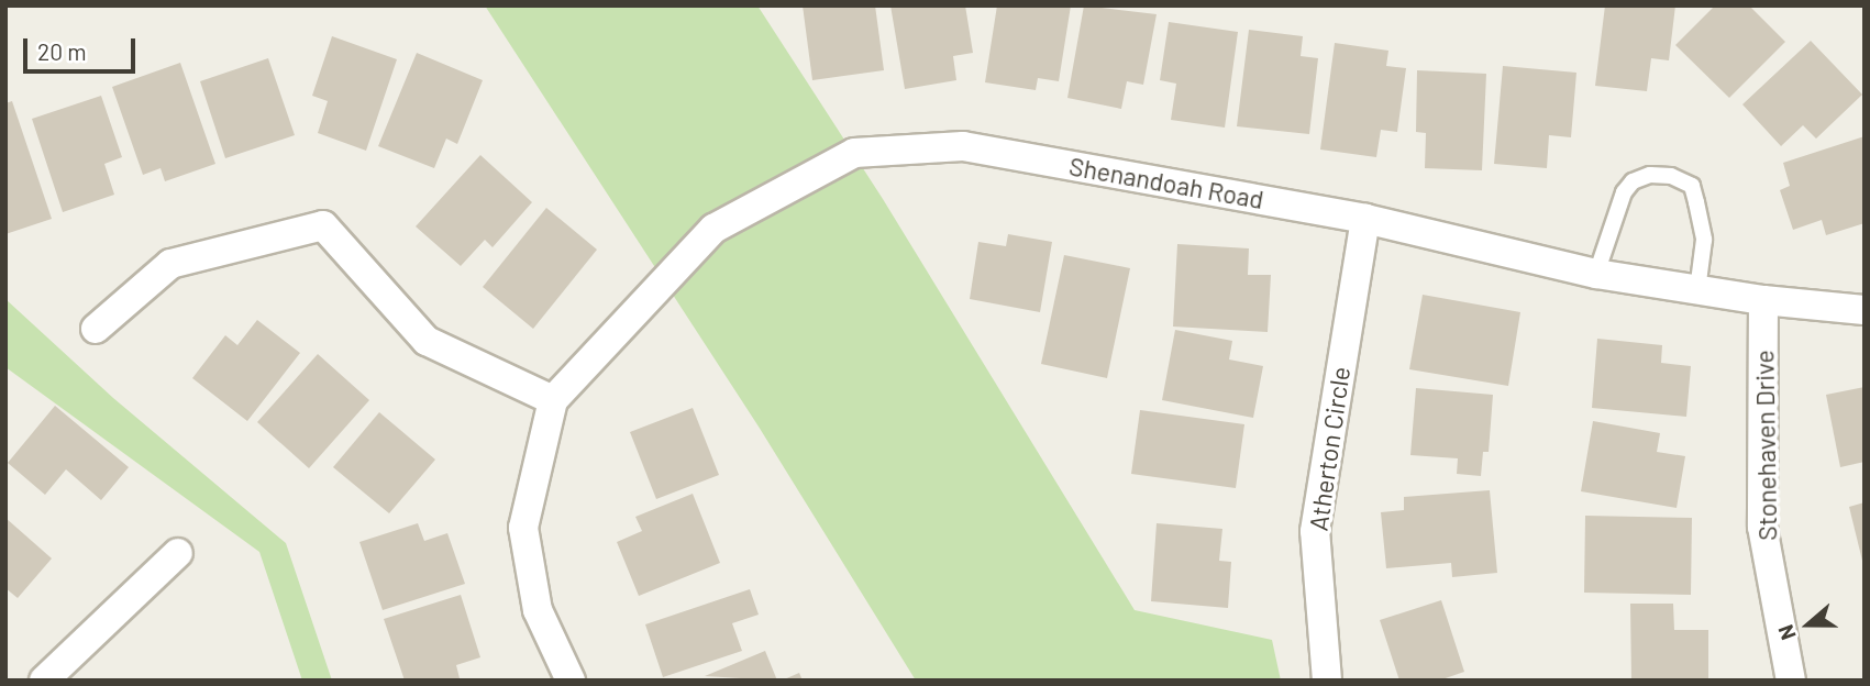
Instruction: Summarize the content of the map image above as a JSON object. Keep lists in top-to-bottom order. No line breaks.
{"streets":{"street":["Shenandoah Road","Stonehaven Drive","Atherton Circle"]},"crossings":[["Shenandoah Road","Stonehaven Drive"],["Shenandoah Road","Atherton Circle"]],"scale_bar":"20 m","north":"left"}
